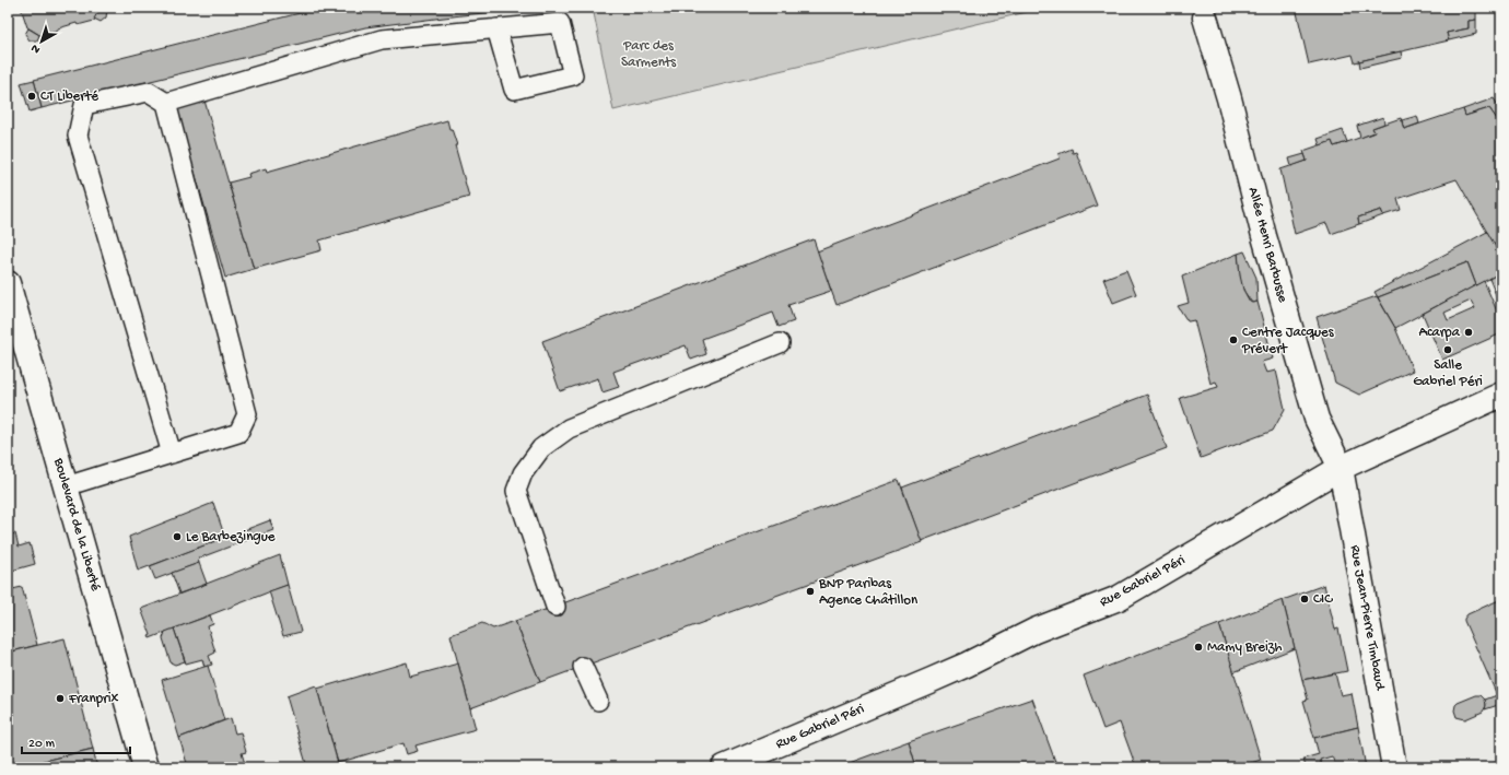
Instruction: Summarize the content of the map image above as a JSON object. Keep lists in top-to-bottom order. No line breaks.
{"streets":{"street":["Allée Henri Barbusse","Boulevard de la Liberté","Rue Gabriel Péri","Rue Jean-Pierre Timbaud"]},"crossings":[["Allée Henri Barbusse","Rue Gabriel Péri"],["Allée Henri Barbusse","Rue Jean-Pierre Timbaud"],["Rue Gabriel Péri","Rue Jean-Pierre Timbaud"]],"parks":["Parc des Sarments"],"places":["CT Liberté","Acarpa","Centre Jacques Prévert","Salle Gabriel Péri","Le Barbezingue","BNP Paribas Agence Châtillon","CIC","Mamy Breizh","Franprix"],"scale_bar":"20 m","north":"bottom left"}
